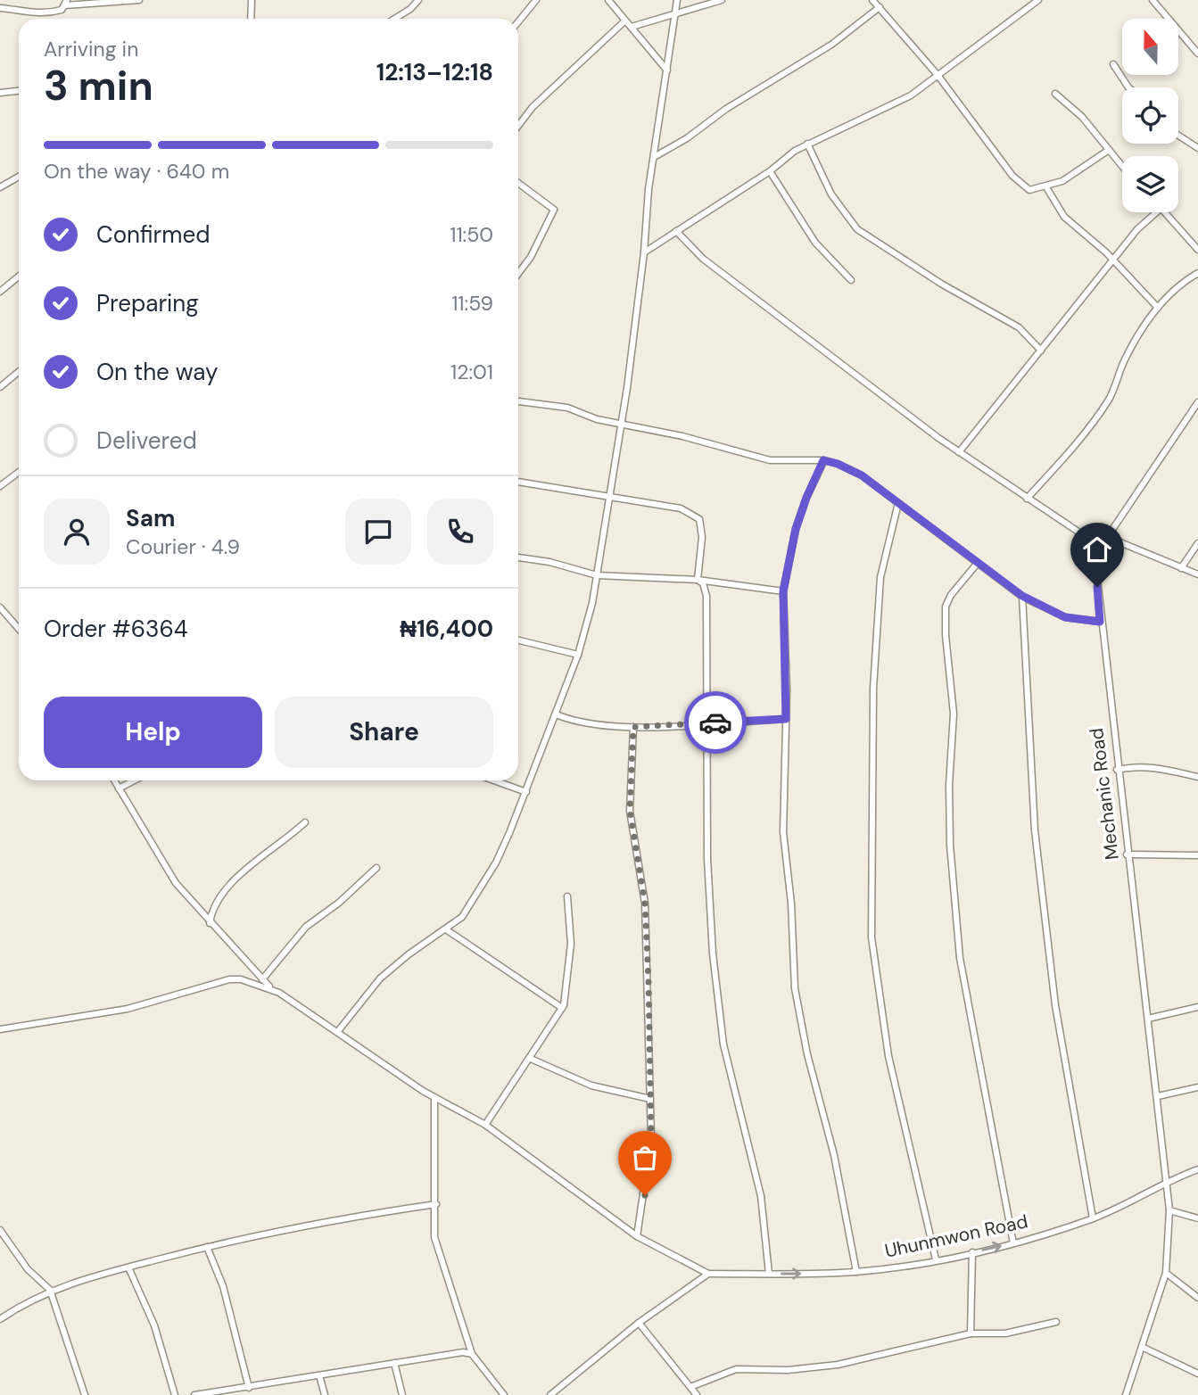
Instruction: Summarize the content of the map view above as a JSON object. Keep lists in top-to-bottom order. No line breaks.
{"streets":{"street":["Mechanic Road","Uhunmwon Road"]},"crossings":[["Mechanic Road","Uhunmwon Road"]],"north":"top","page":{"heading":["3 min","Arriving in","12:13–12:18"],"panel":["Sam","Courier · 4.9","Order #6364","₦16,400"],"bar":"On the way · 640 m","list":[["Confirmed","11:50"],["Preparing","11:59"],["On the way","12:01"],"Delivered"],"buttons":["Help","Share"]}}
